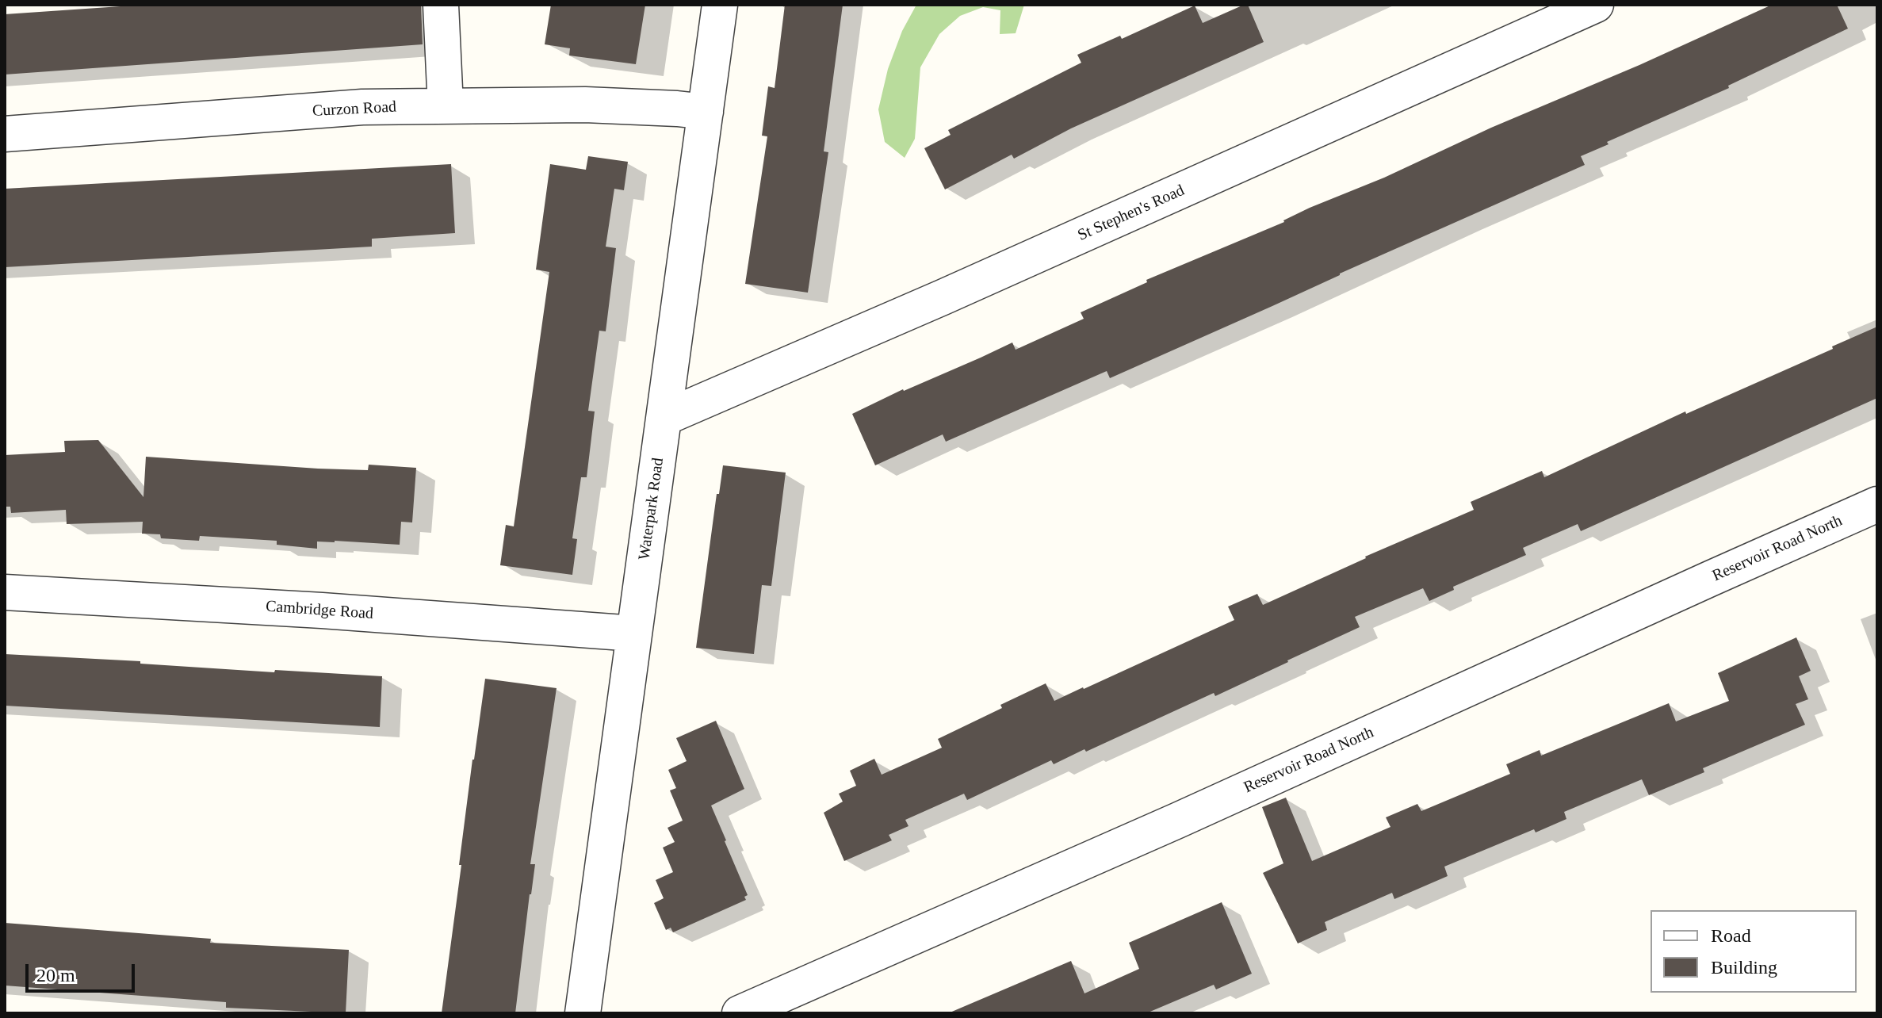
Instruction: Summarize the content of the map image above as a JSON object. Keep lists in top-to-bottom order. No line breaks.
{"streets":{"street":["Curzon Road","St Stephen's Road","Waterpark Road","Reservoir Road North","Cambridge Road"]},"crossings":[["Curzon Road","Waterpark Road"],["St Stephen's Road","Waterpark Road"],["Waterpark Road","Cambridge Road"]],"legend":["Road","Building"],"scale_bar":"20 m"}
